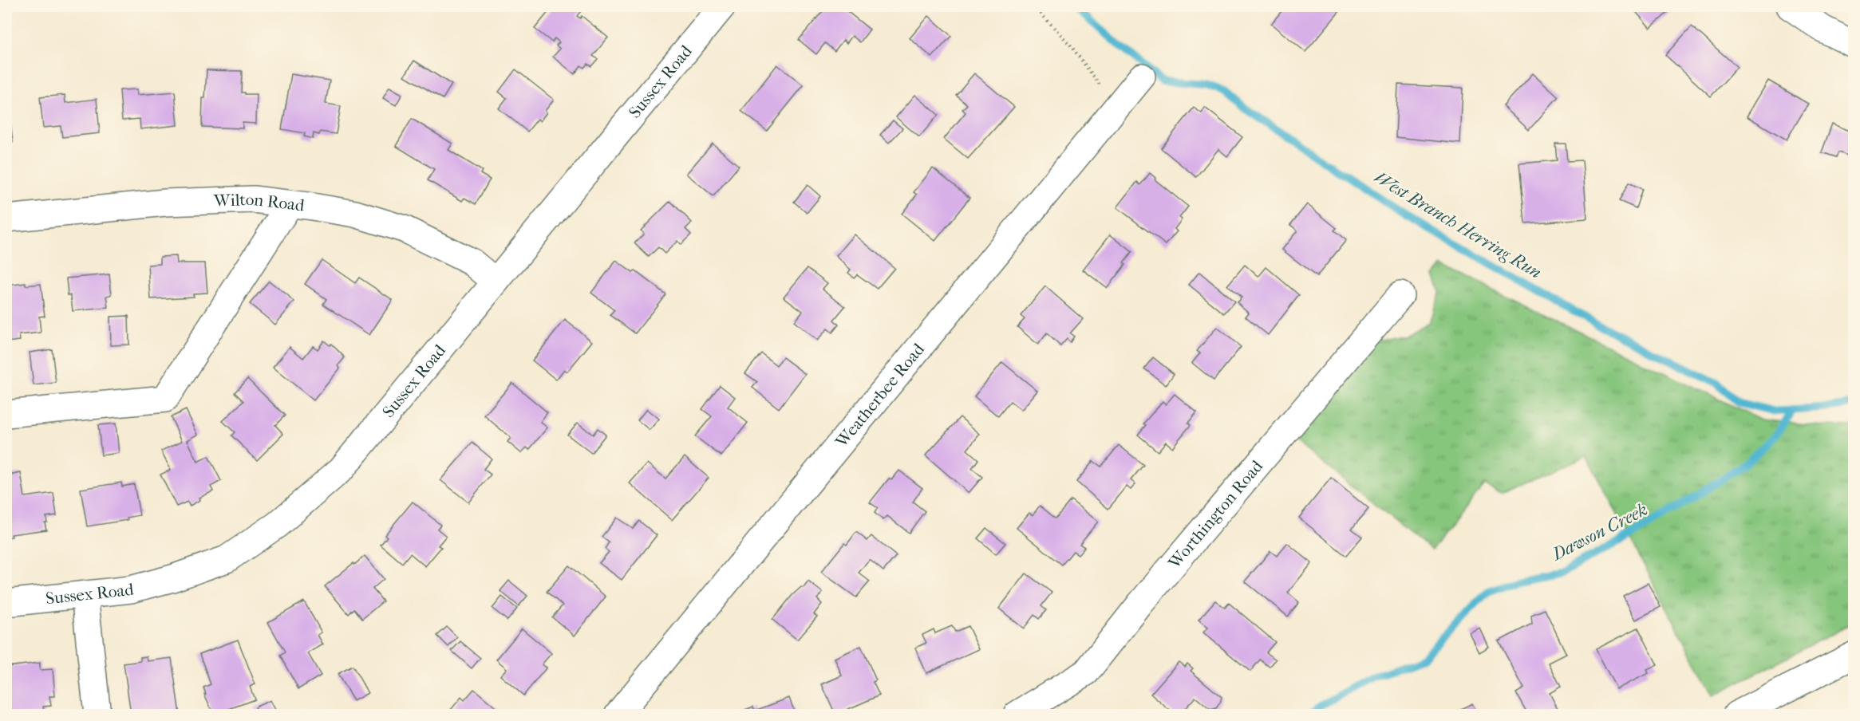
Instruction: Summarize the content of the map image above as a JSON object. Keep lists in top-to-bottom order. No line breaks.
{"streets":{"street":["Sussex Road","Wilton Road","Weatherbee Road","Worthington Road"]},"crossings":[["Sussex Road","Wilton Road"]],"water":["West Branch Herring Run","Dawson Creek"]}
